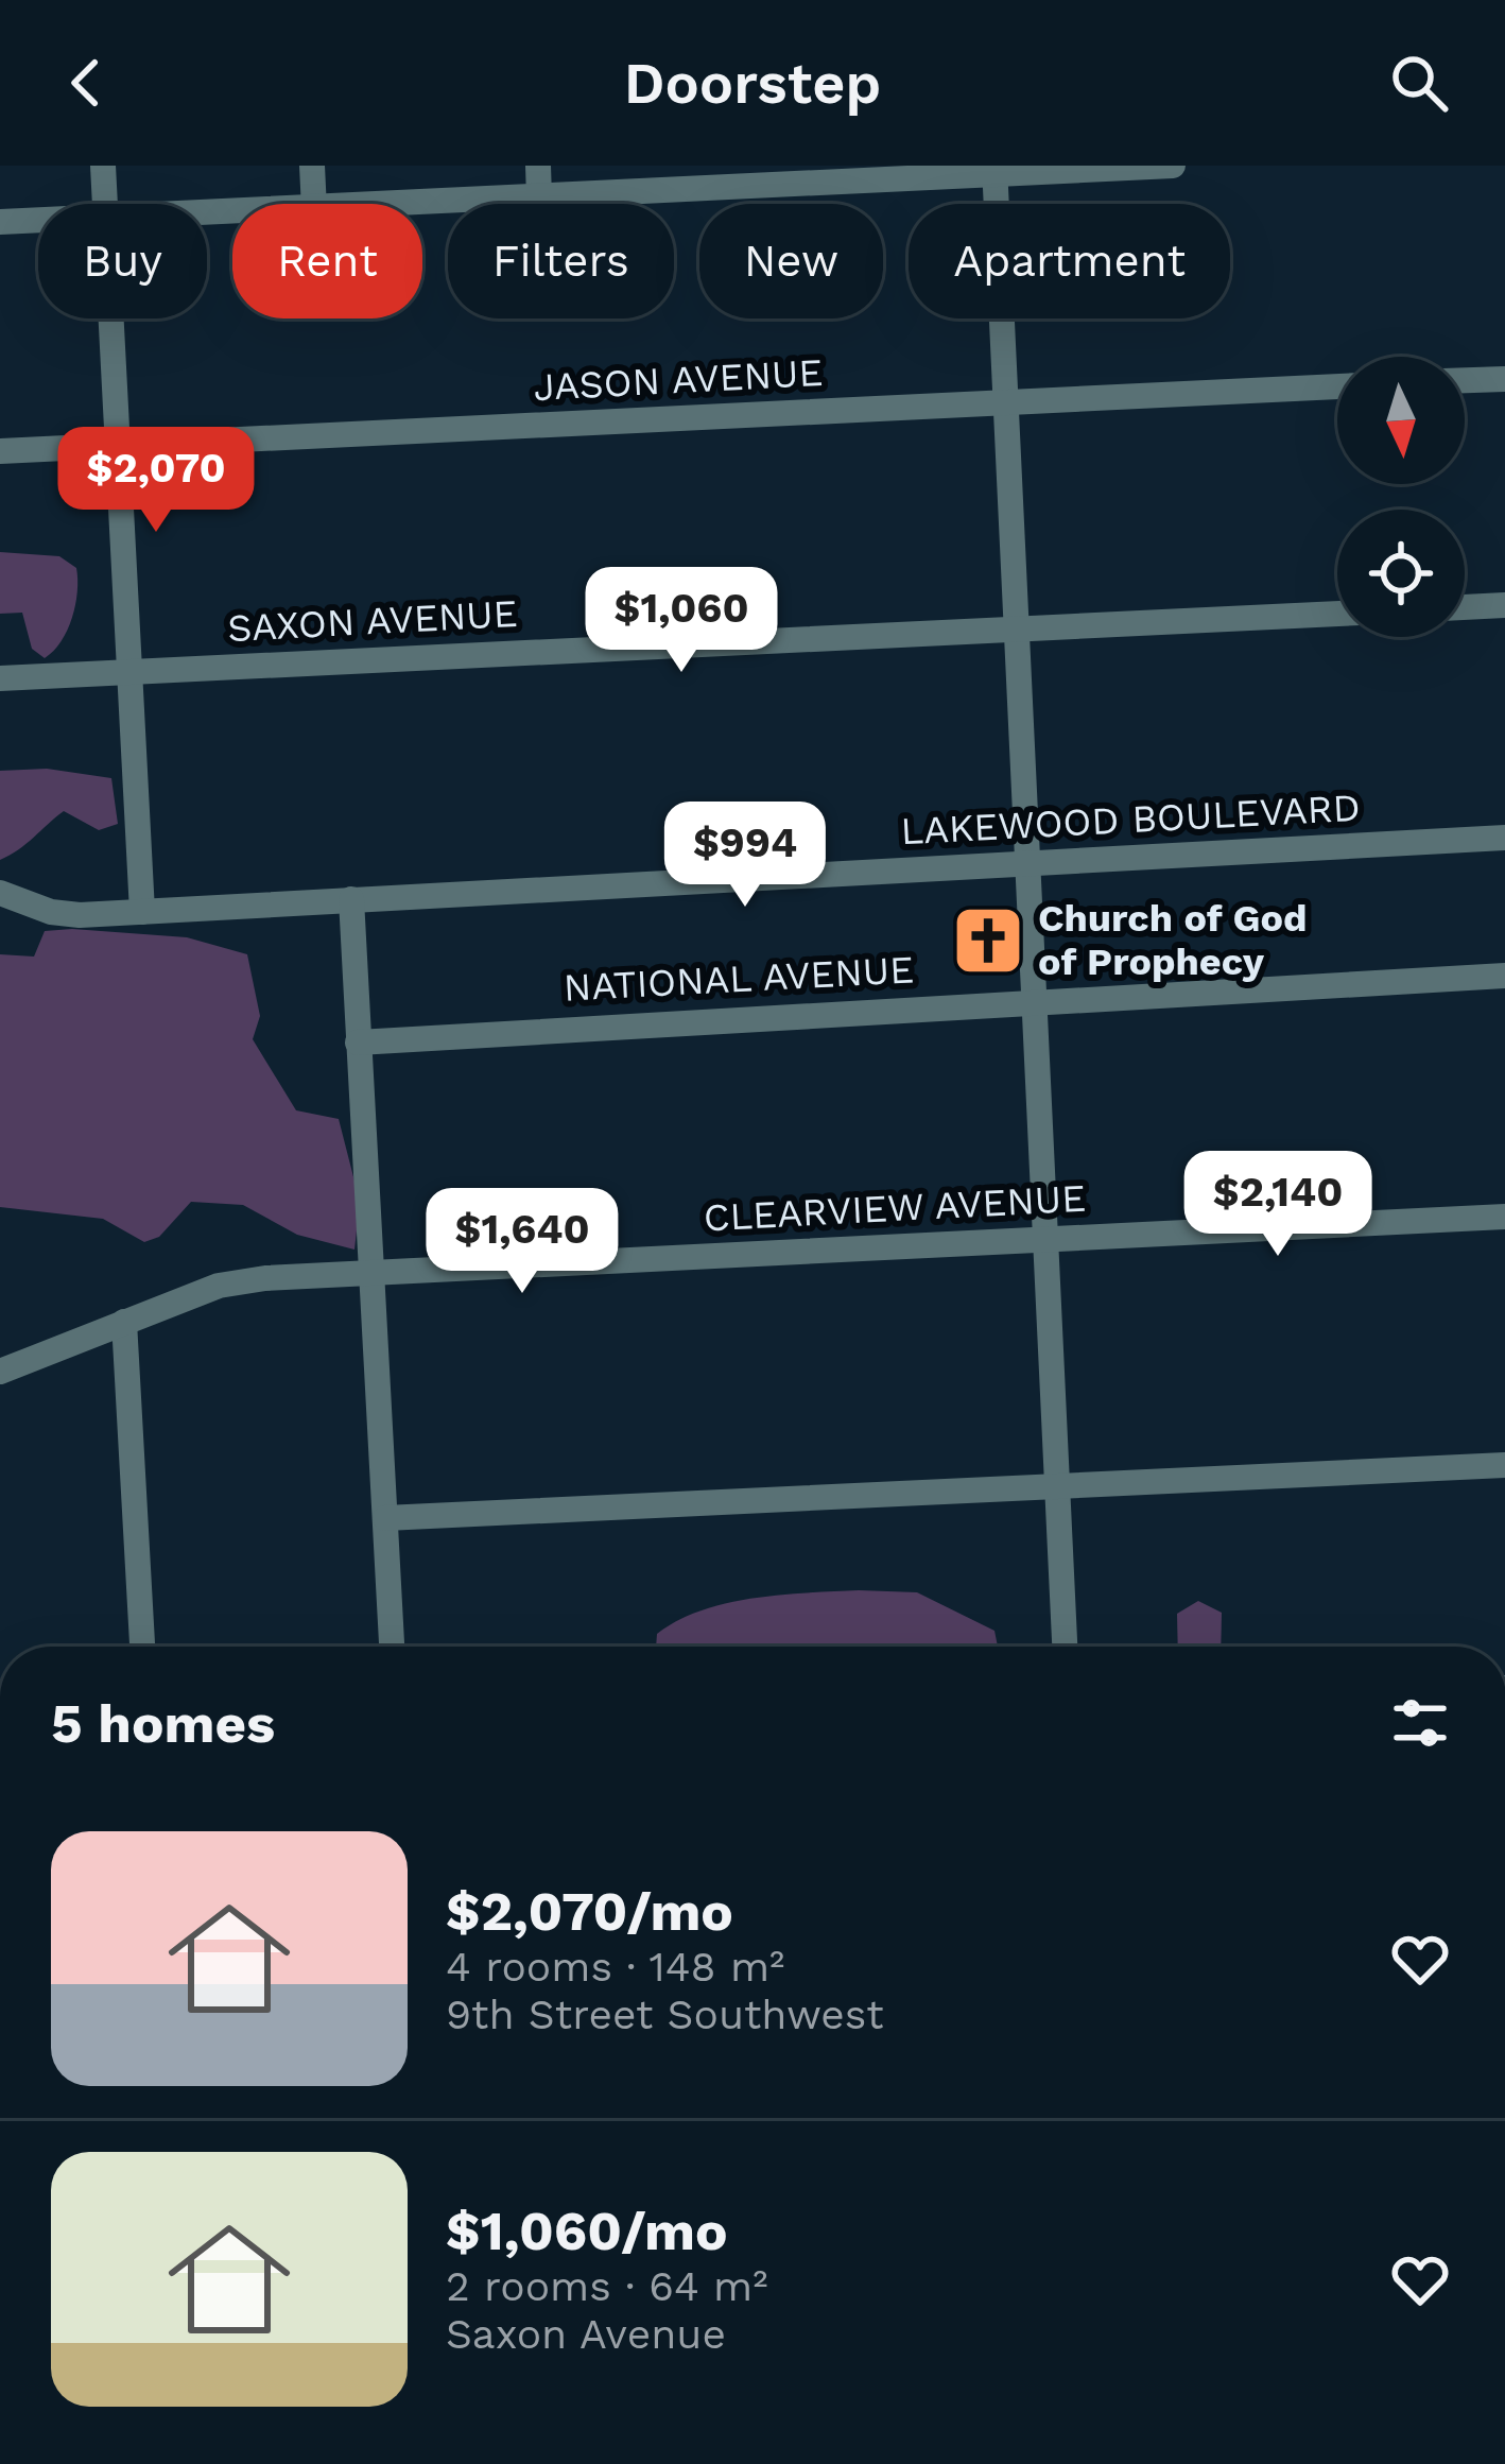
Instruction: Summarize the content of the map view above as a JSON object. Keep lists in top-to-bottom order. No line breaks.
{"streets":{"street":["JASON AVENUE","SAXON AVENUE","LAKEWOOD BOULEVARD","NATIONAL AVENUE","CLEARVIEW AVENUE"]},"places":{"church":["Church of God of Prophecy"]},"north":"bottom","page":{"header":"Doorstep","chip":["Buy","Rent","Filters","New","Apartment"],"price":["$2,070","$1,060","$994","$2,140","$1,640"],"heading":"5 homes","list":[{"name":"$2,070/mo","note":"4 rooms · 148 m² · 9th Street Southwest"},{"name":"$1,060/mo","note":"2 rooms · 64 m² · Saxon Avenue"}]}}
